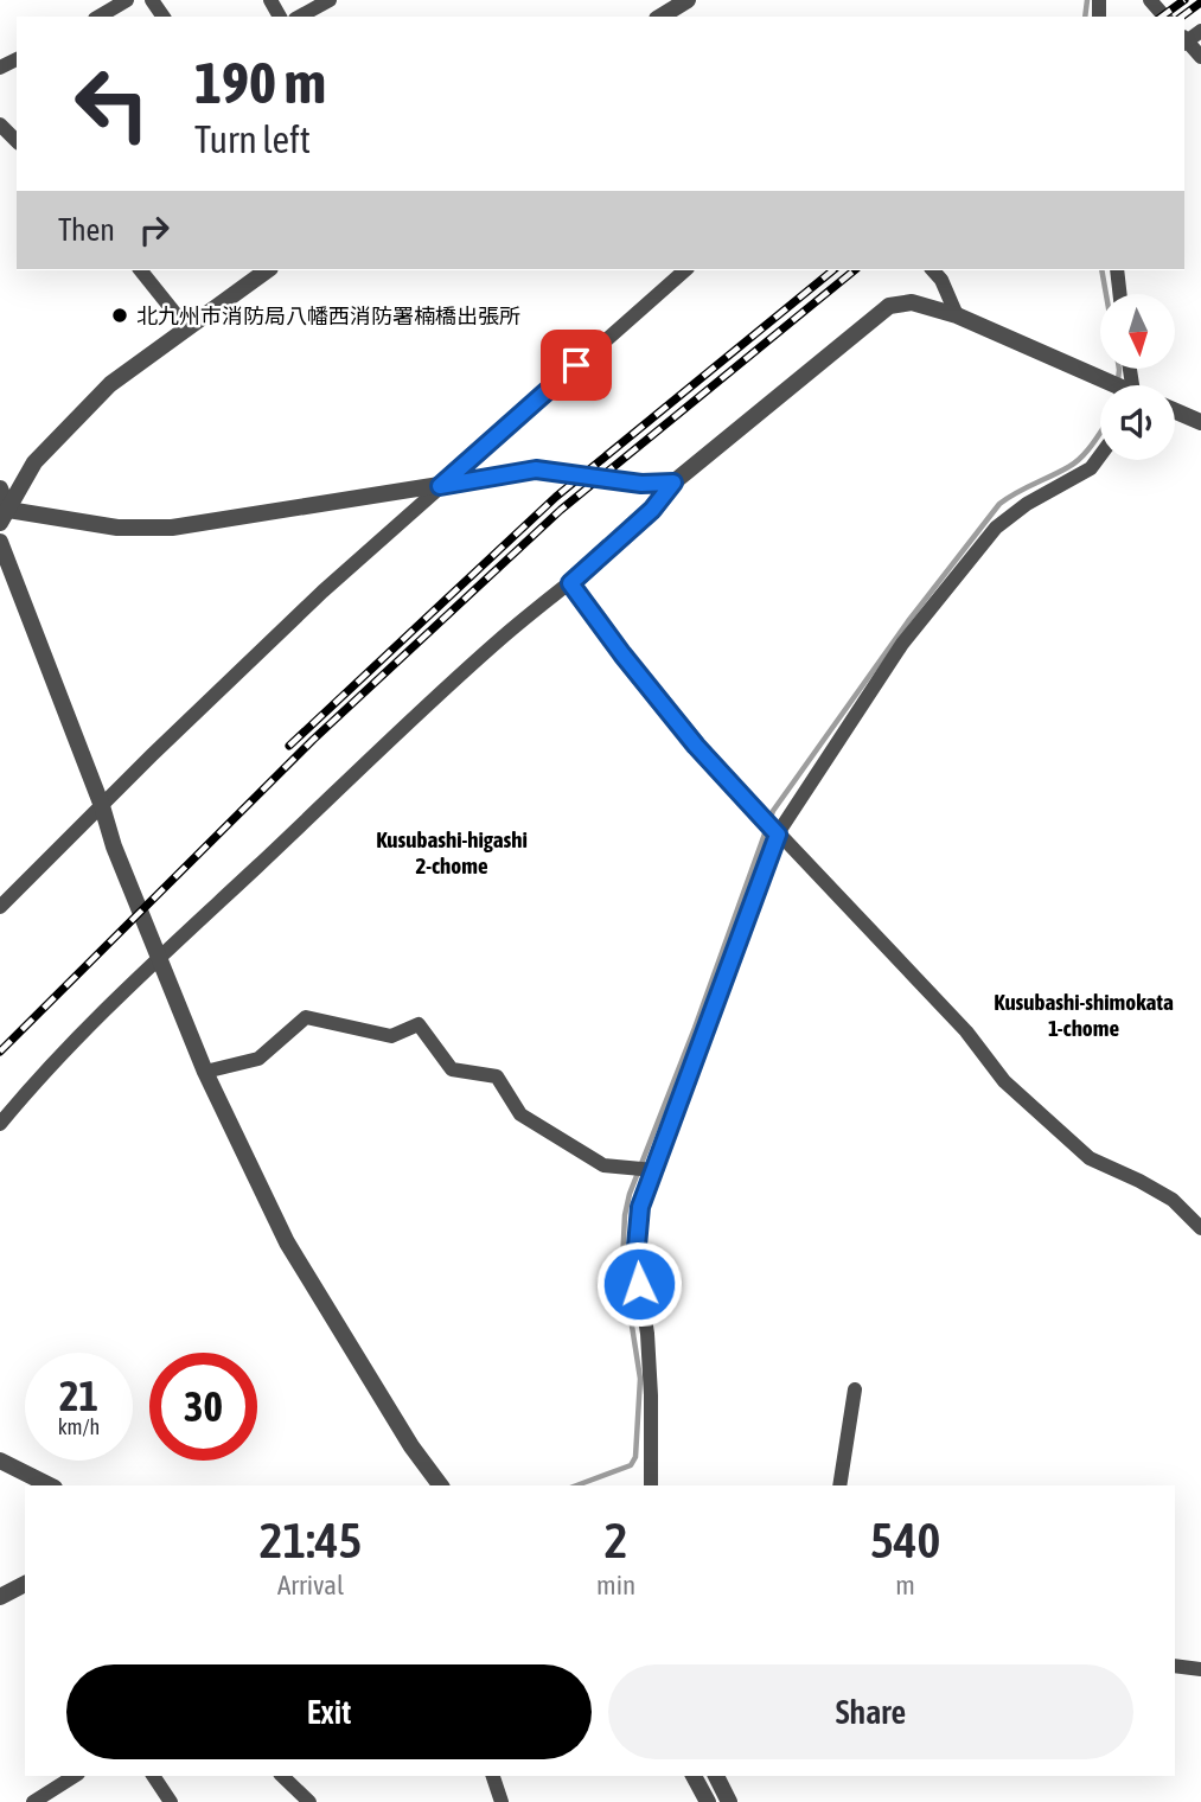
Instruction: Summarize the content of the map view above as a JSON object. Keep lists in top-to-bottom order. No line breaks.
{"districts":["Kusubashi-higashi 2-chome","Kusubashi-shimokata 1-chome"],"places":["北九州市消防局八幡西消防署楠橋出張所"],"north":"bottom","page":{"turn":["190 m","Turn left"],"then":"Then","speed":"21 km/h","limit":"30","eta":["21:45","Arrival","2","min","540","m"],"buttons":["Exit","Share"]}}
